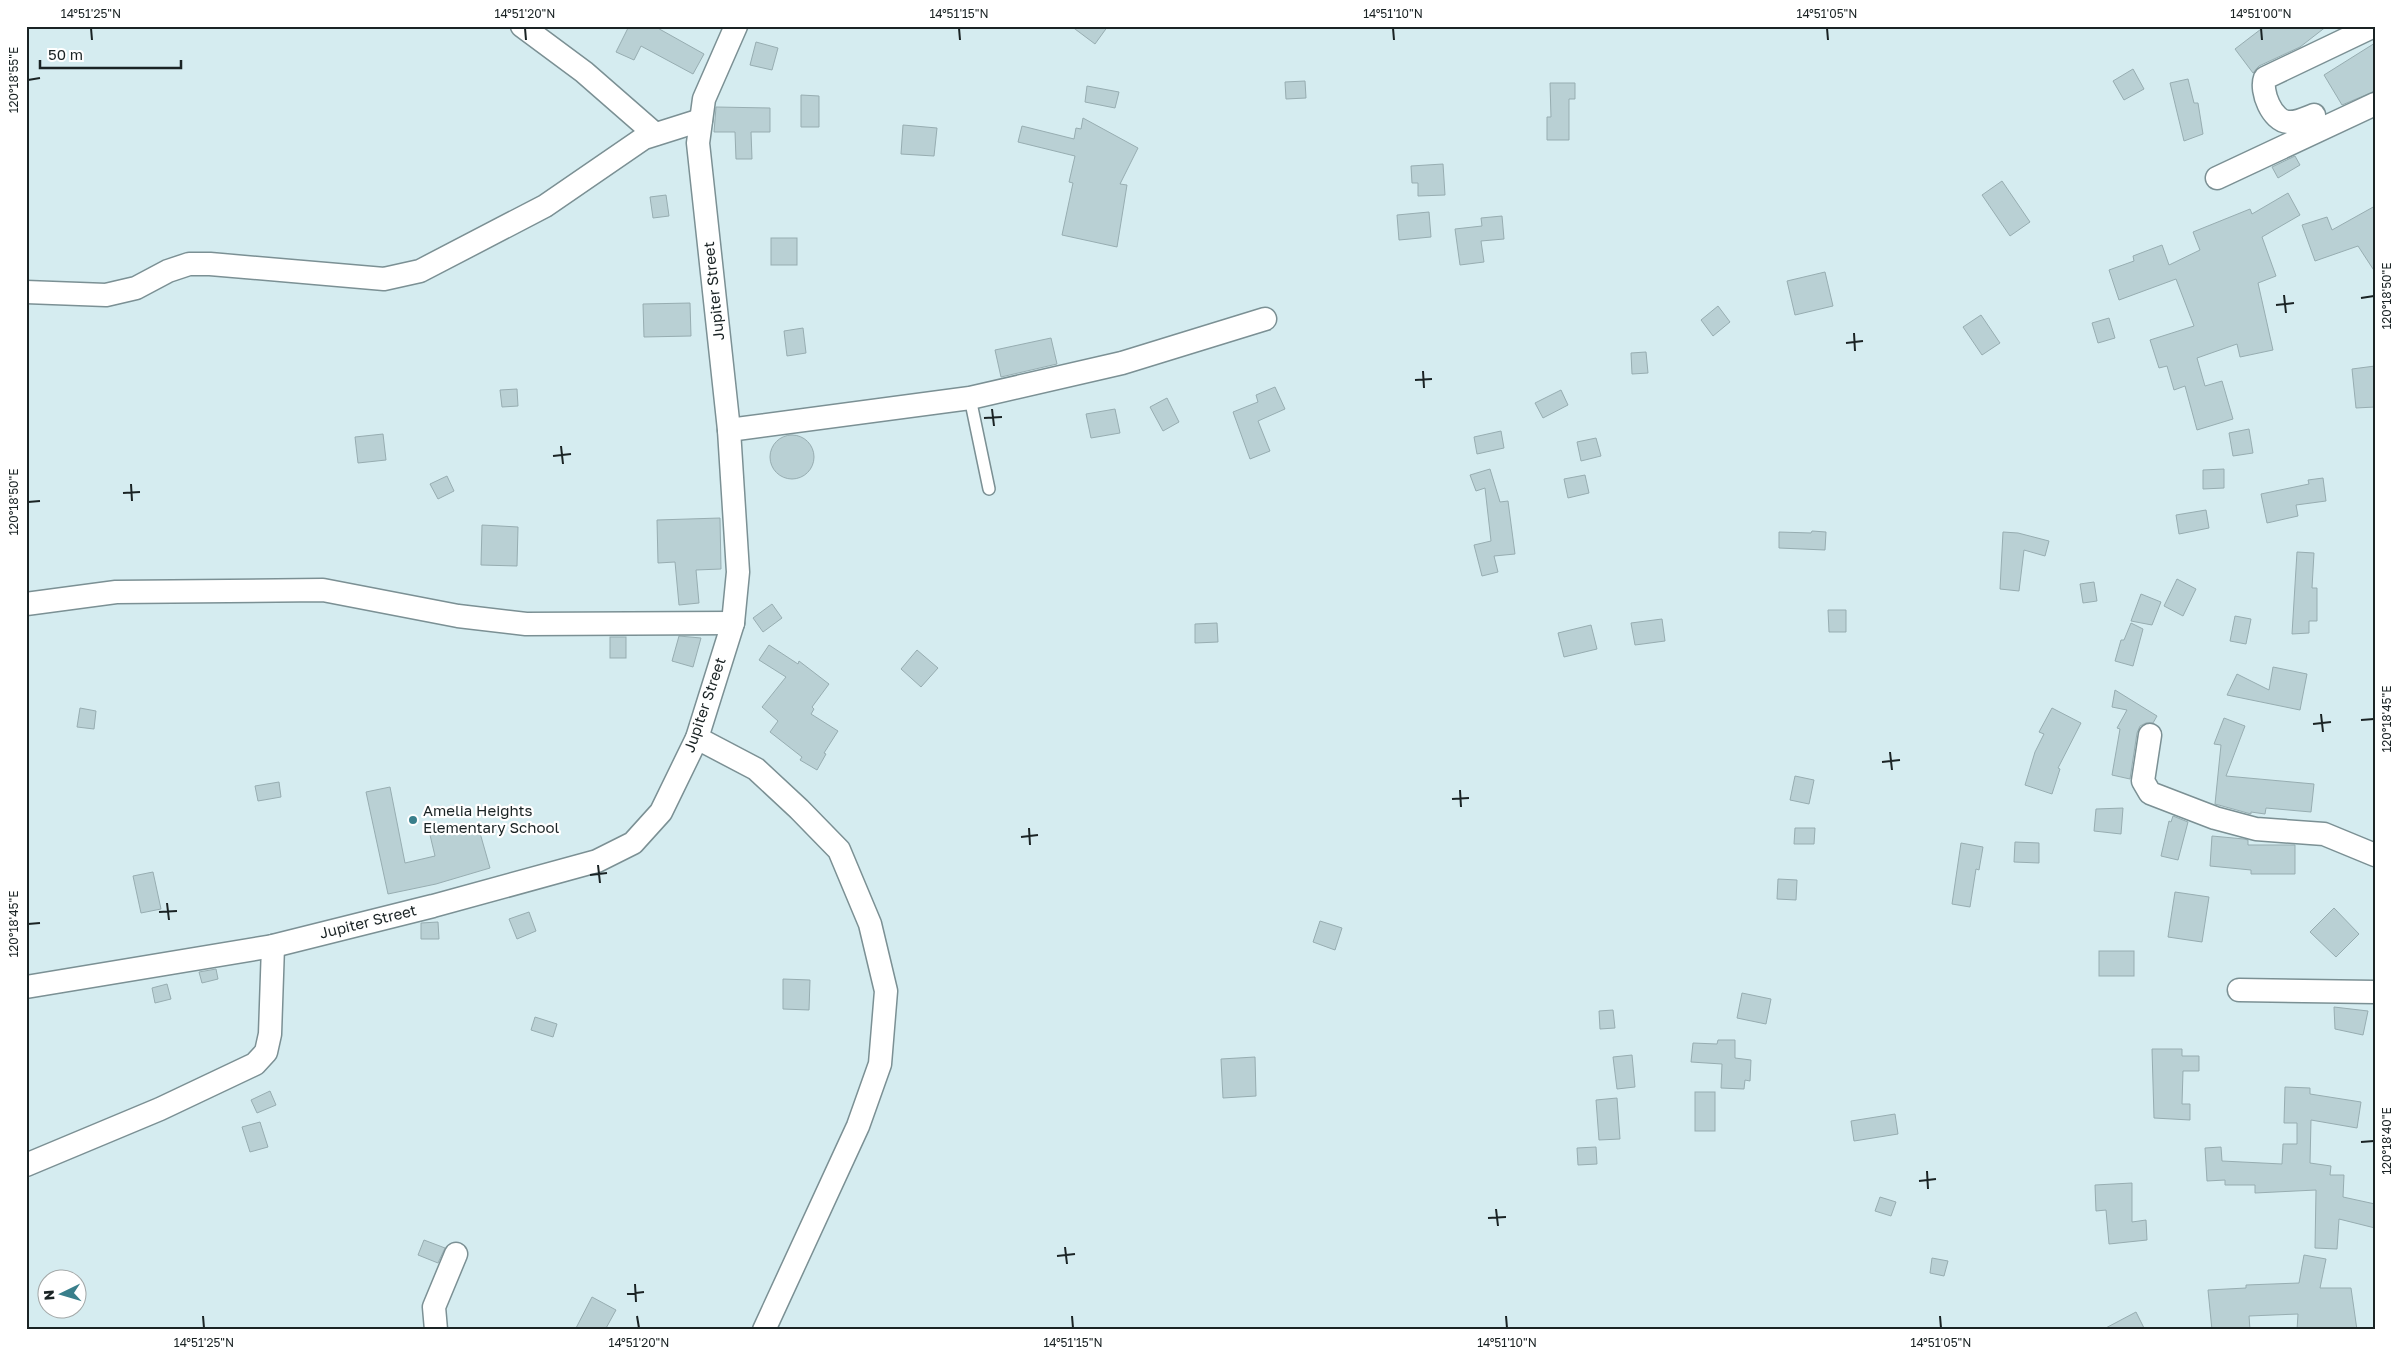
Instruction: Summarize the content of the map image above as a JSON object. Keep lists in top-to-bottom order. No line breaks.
{"streets":{"street":["Jupiter Street"]},"places":["Amelia Heights Elementary School"],"scale_bar":"50 m","north":"left","coordinates":["14°51'25\"N","14°51'20\"N","14°51'15\"N","14°51'10\"N","14°51'05\"N","14°51'00\"N","120°18'55\"E","120°18'50\"E","120°18'45\"E","120°18'40\"E"]}
